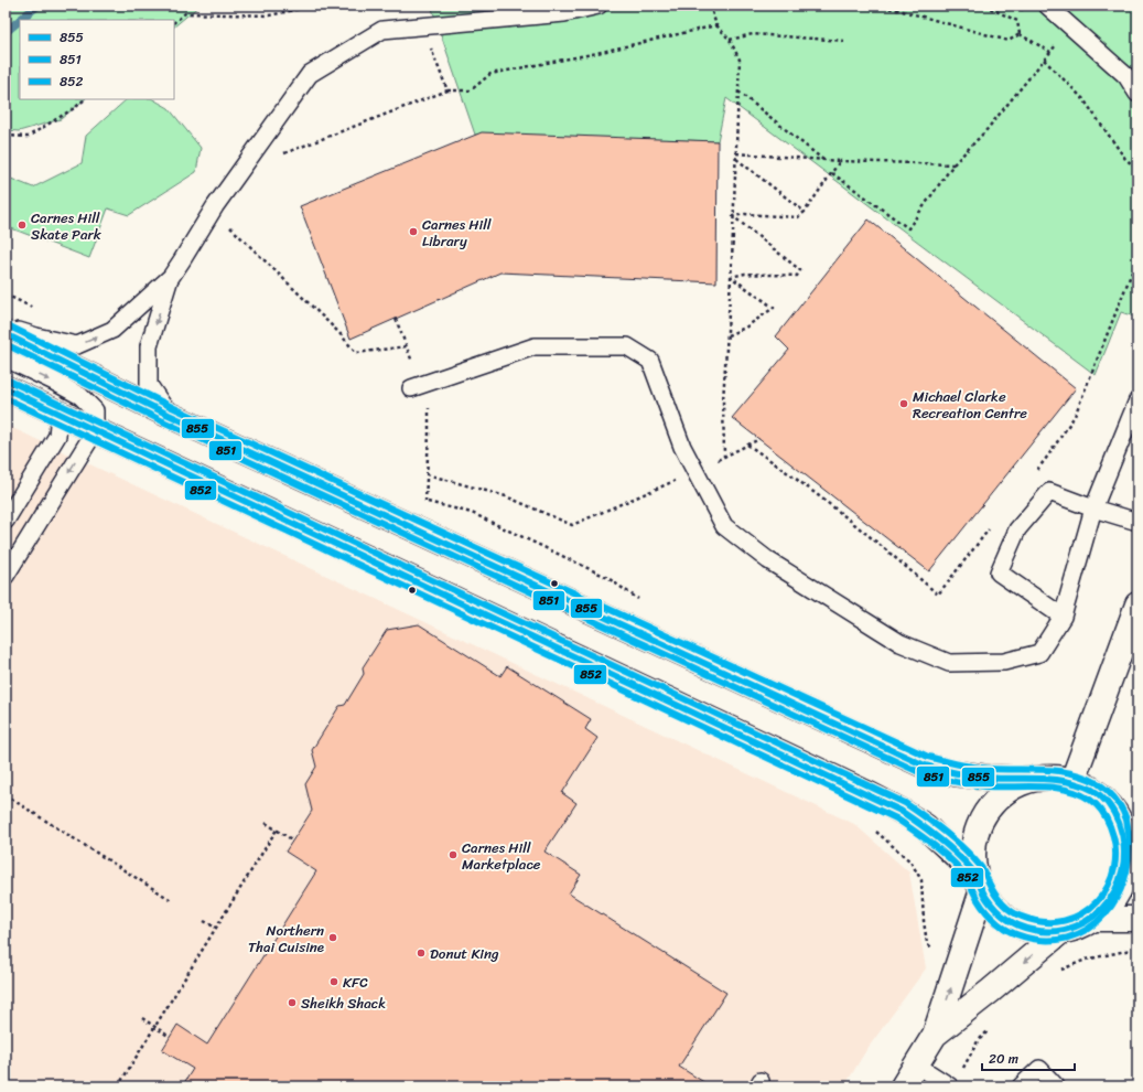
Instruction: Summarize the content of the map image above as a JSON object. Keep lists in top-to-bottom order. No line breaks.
{"places":["Carnes Hill Skate Park","Carnes Hill Library","Michael Clarke Recreation Centre","Carnes Hill Marketplace","Northern Thai Cuisine","Donut King","KFC","Sheikh Shack"],"lines":["transit line 852","transit line 855","transit line 851"],"legend":["855","851","852"],"scale_bar":"20 m"}
